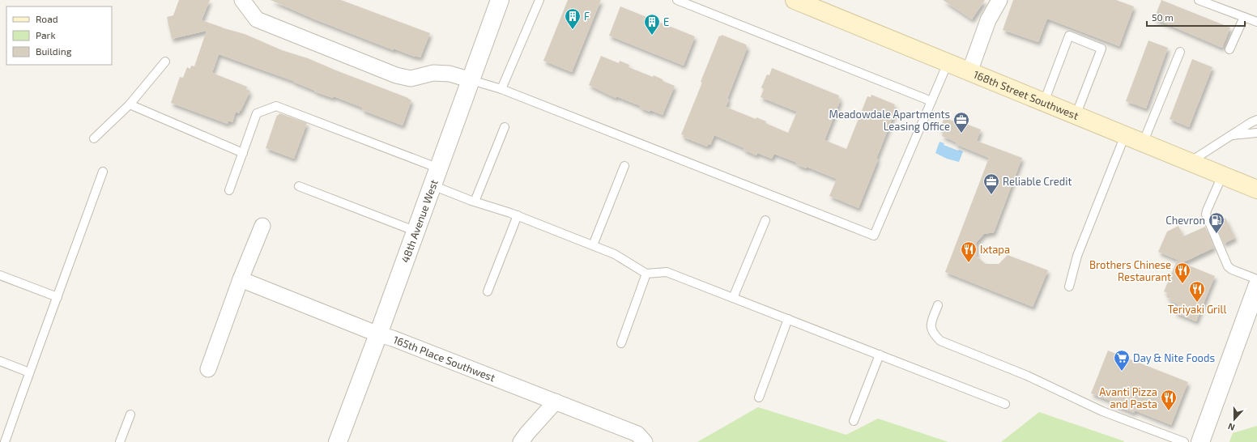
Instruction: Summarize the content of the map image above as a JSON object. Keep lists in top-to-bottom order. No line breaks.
{"streets":{"main road":["168th Street Southwest"],"street":["48th Avenue West","165th Place Southwest"]},"crossings":[["48th Avenue West","165th Place Southwest"]],"places":{"building":["F","E"],"office":["Meadowdale Apartments Leasing Office","Reliable Credit"],"fuel station":["Chevron"],"restaurant":["Ixtapa","Brothers Chinese Restaurant","Teriyaki Grill","Avanti Pizza and Pasta"],"supermarket":["Day & Nite Foods"]},"legend":["Road","Park","Building"],"scale_bar":"50 m","north":"bottom"}
